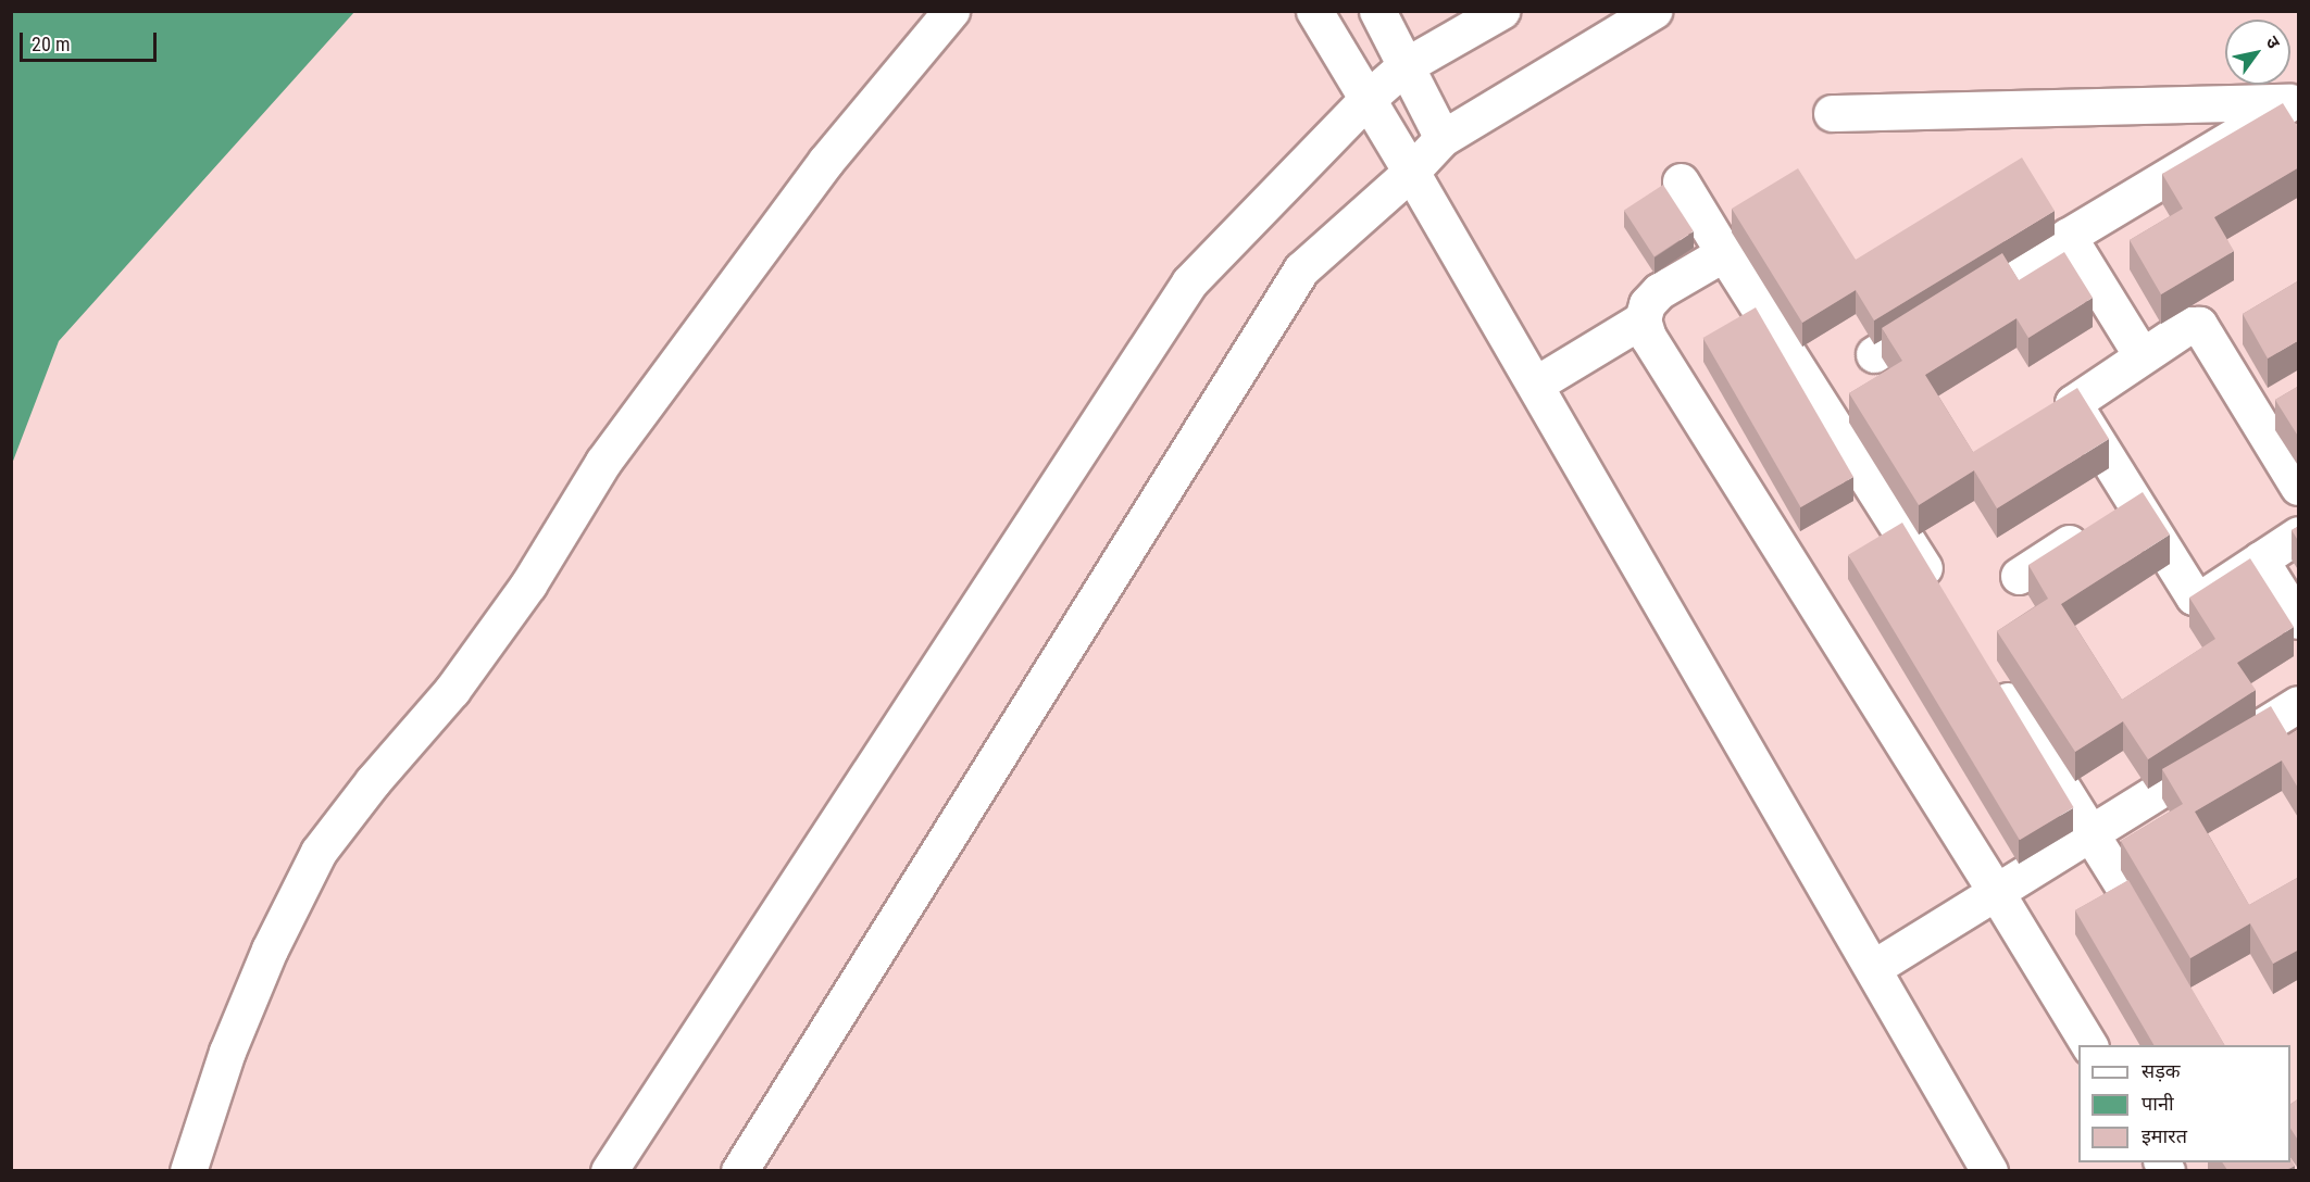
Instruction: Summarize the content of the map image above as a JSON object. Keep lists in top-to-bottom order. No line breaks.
{"legend":["सड़क","पानी","इमारत"],"scale_bar":"20 m","north":"top right"}
